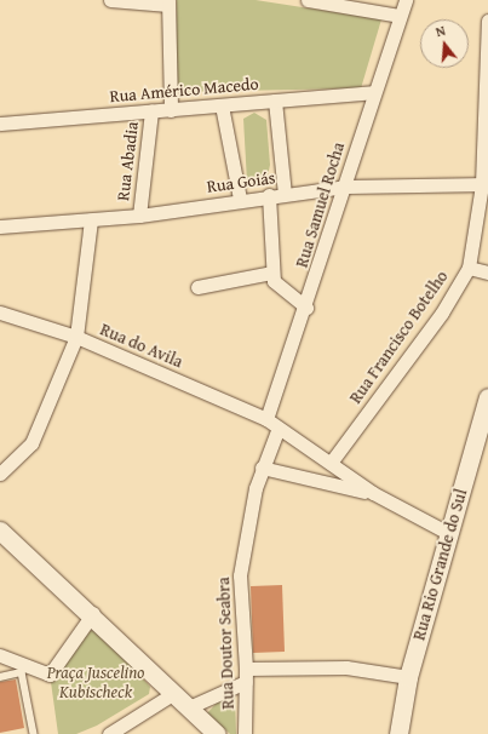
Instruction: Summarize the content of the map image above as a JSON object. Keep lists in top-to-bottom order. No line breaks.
{"streets":{"street":["Rua Américo Macedo","Rua Abadia","Rua Goiás","Rua Samuel Rocha","Rua Francisco Botelho","Rua do Avila","Rua Rio Grande do Sul","Rua Doutor Seabra"]},"crossings":[["Rua Américo Macedo","Rua Abadia"],["Rua Américo Macedo","Rua Samuel Rocha"],["Rua Abadia","Rua Goiás"],["Rua Goiás","Rua Samuel Rocha"],["Rua Goiás","Rua Francisco Botelho"],["Rua Samuel Rocha","Rua do Avila"],["Rua Francisco Botelho","Rua do Avila"],["Rua do Avila","Rua Doutor Seabra"]],"parks":["Praça Juscelino Kubischeck"],"north":"top"}
